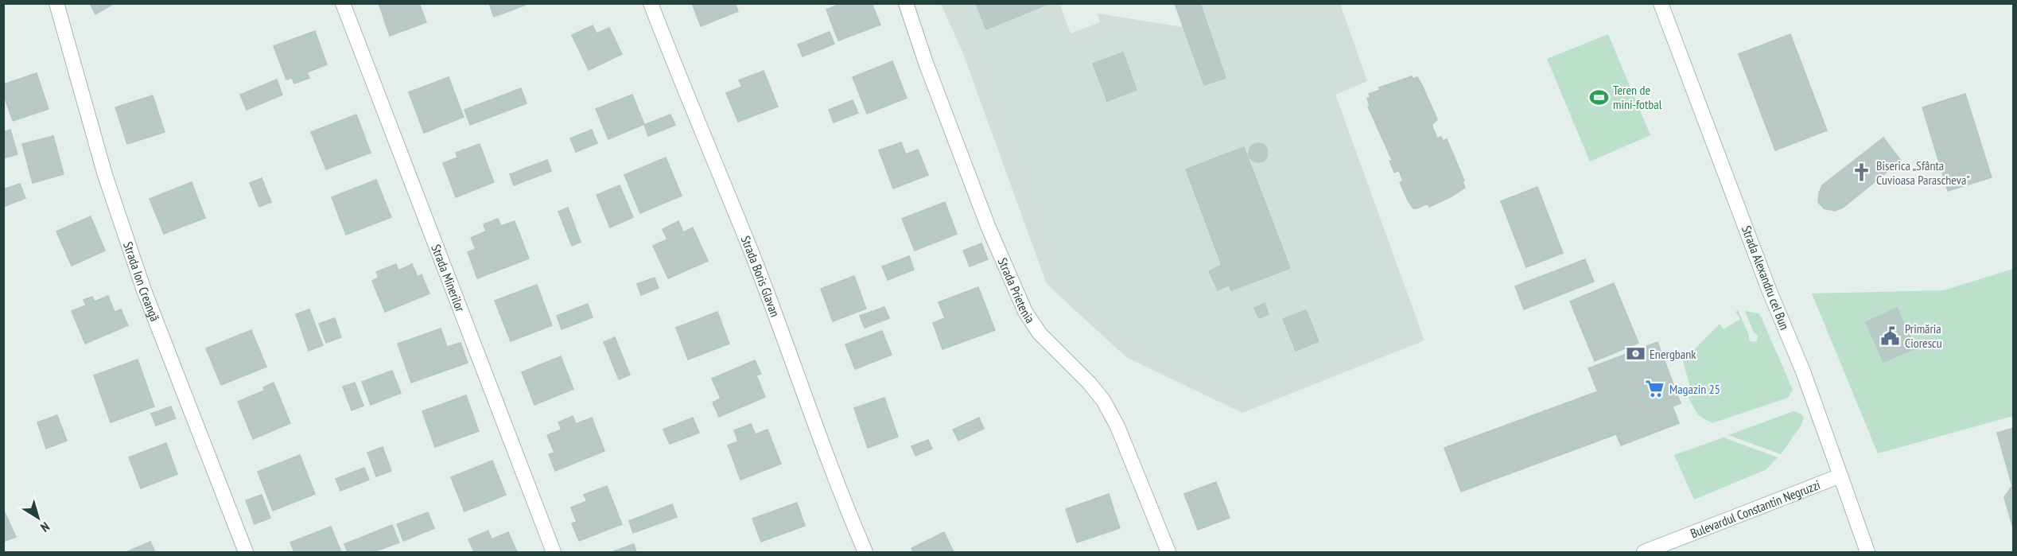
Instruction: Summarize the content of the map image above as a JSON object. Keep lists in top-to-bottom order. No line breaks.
{"streets":{"street":["Strada Boris Glavan","Strada Alexandru cel Bun","Strada Minerilor","Strada Ion Creangă","Strada Prietenia","Bulevardul Constantin Negruzzi"]},"crossings":[["Strada Alexandru cel Bun","Bulevardul Constantin Negruzzi"]],"places":{"sports":["Teren de mini-fotbal"],"church":["Biserica „Sfânta Cuvioasa Parascheva\""],"public building":["Primăria Ciorescu"],"bank":["Energbank"],"supermarket":["Magazin 25"]},"north":"bottom right"}
